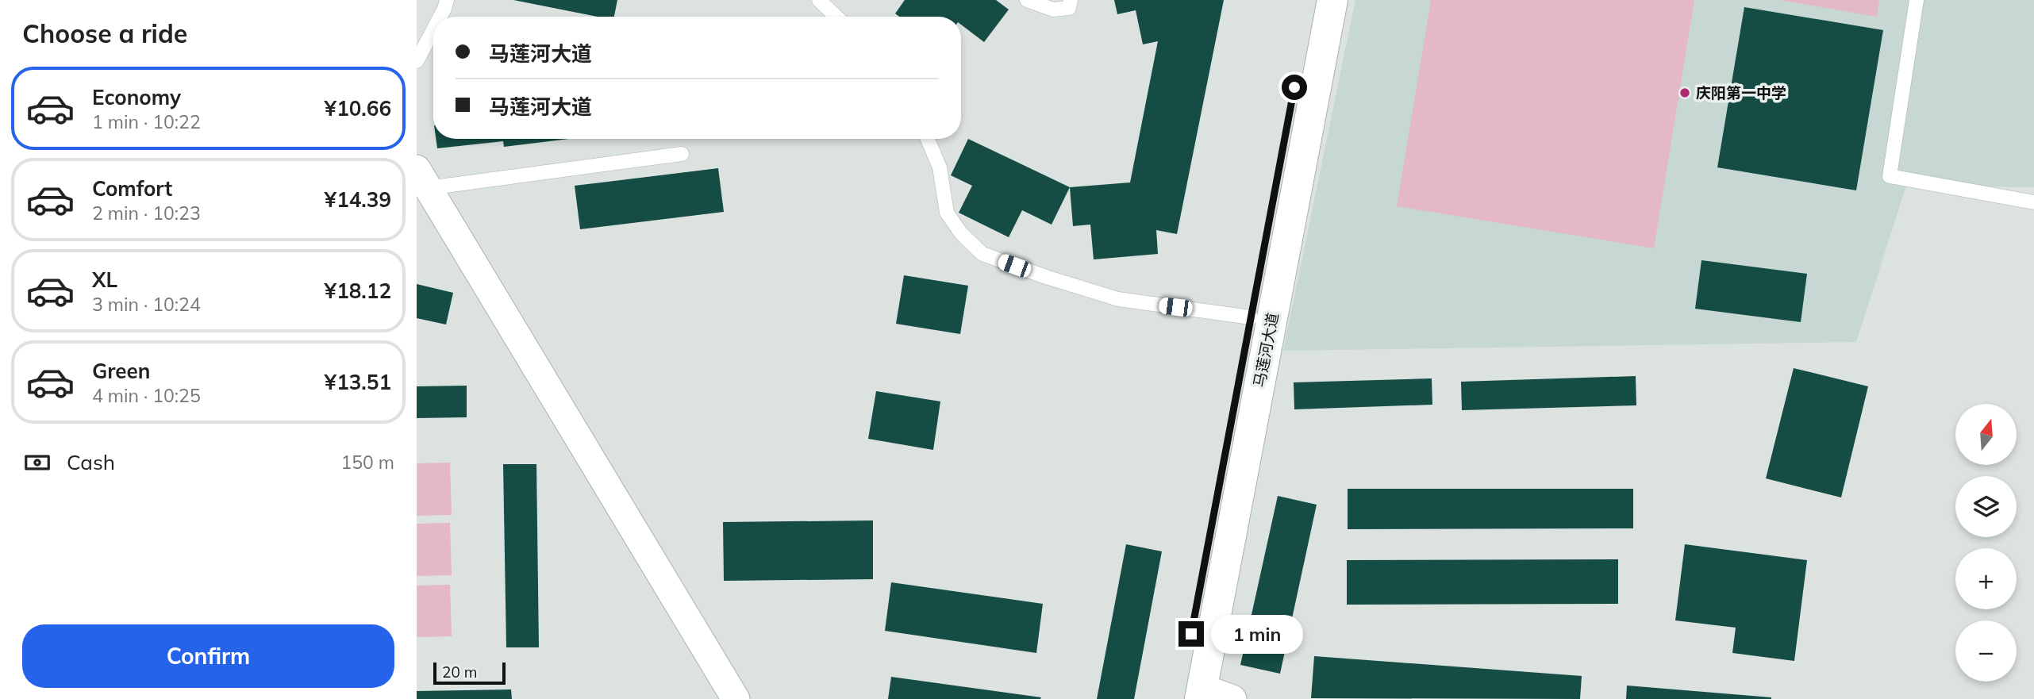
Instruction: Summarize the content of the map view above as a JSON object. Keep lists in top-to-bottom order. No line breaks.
{"streets":{"street":["马莲河大道"]},"places":["庆阳第一中学"],"scale_bar":"20 m","north":"top","page":{"heading":"Choose a ride","banner":["马莲河大道","马莲河大道"],"list":[{"name":"Economy","note":"1 min · 10:22","value":"¥10.66"},{"name":"Comfort","note":"2 min · 10:23","value":"¥14.39"},{"name":"XL","note":"3 min · 10:24","value":"¥18.12"},{"name":"Green","note":"4 min · 10:25","value":"¥13.51"}],"map_buttons":["+","−"],"pay":["Cash","150 m"],"buttons":"Confirm","bubble":"1 min","scale":"20 m"}}
